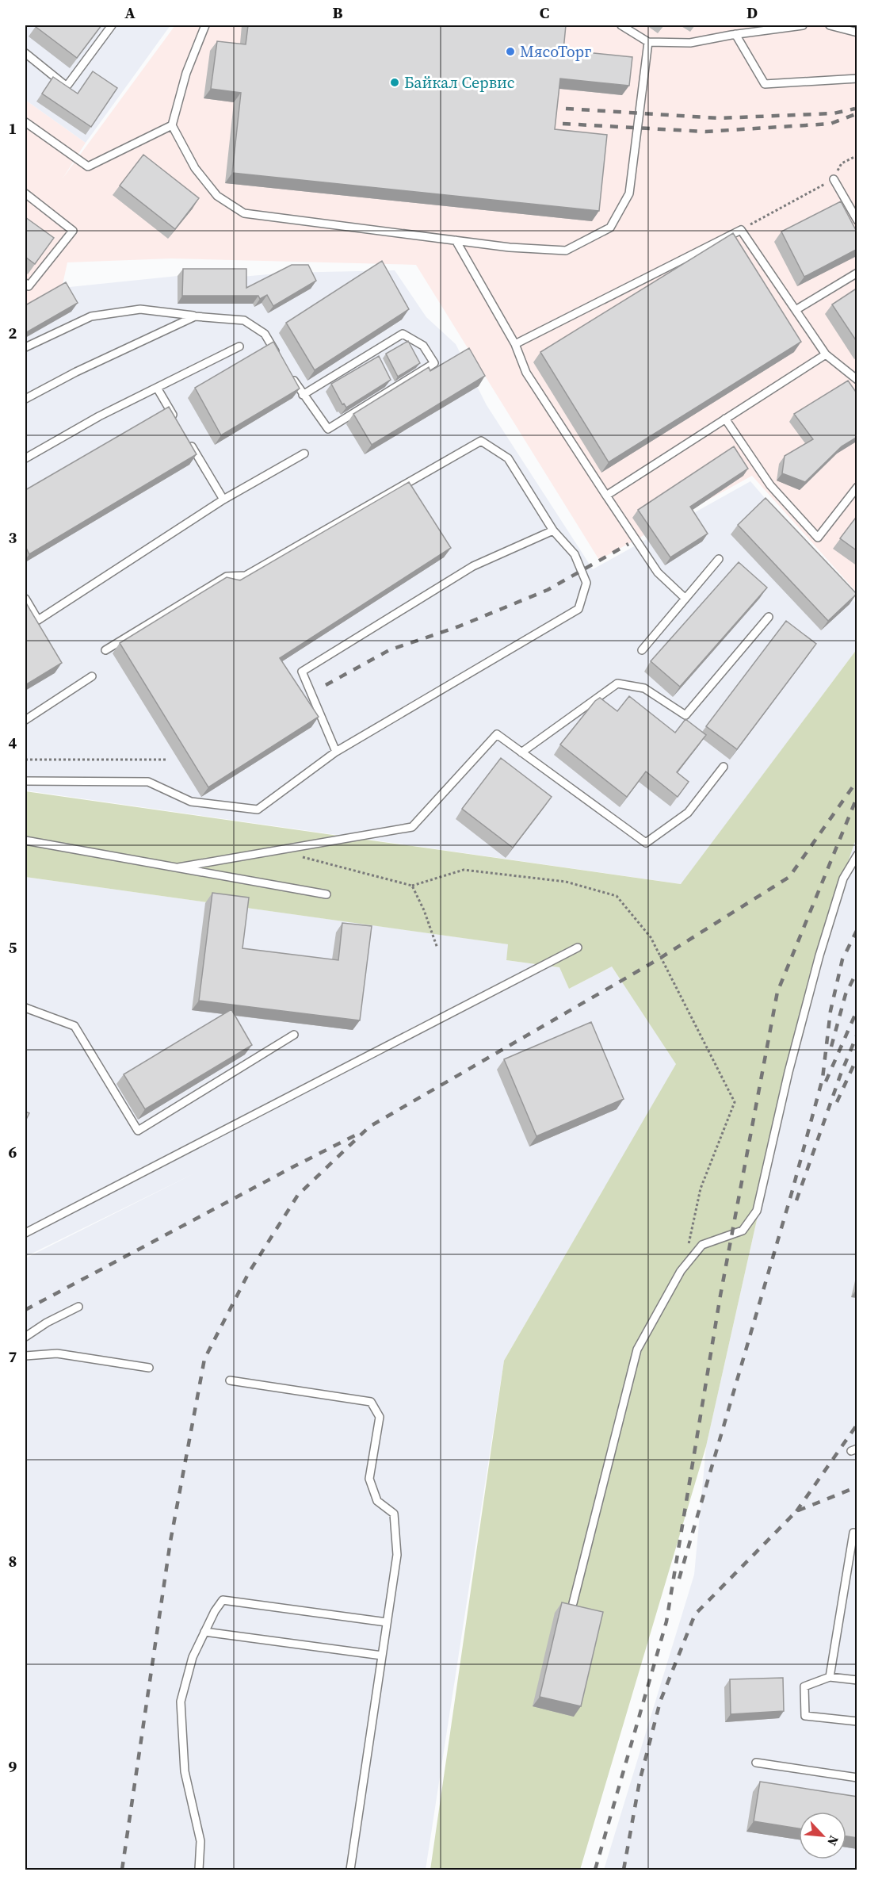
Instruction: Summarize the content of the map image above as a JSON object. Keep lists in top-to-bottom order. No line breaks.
{"places":["МясоТорг","Байкал Сервис"],"north":"bottom right","grid":{"columns":["A","B","C","D"],"rows":["1","2","3","4","5","6","7","8","9"]}}
